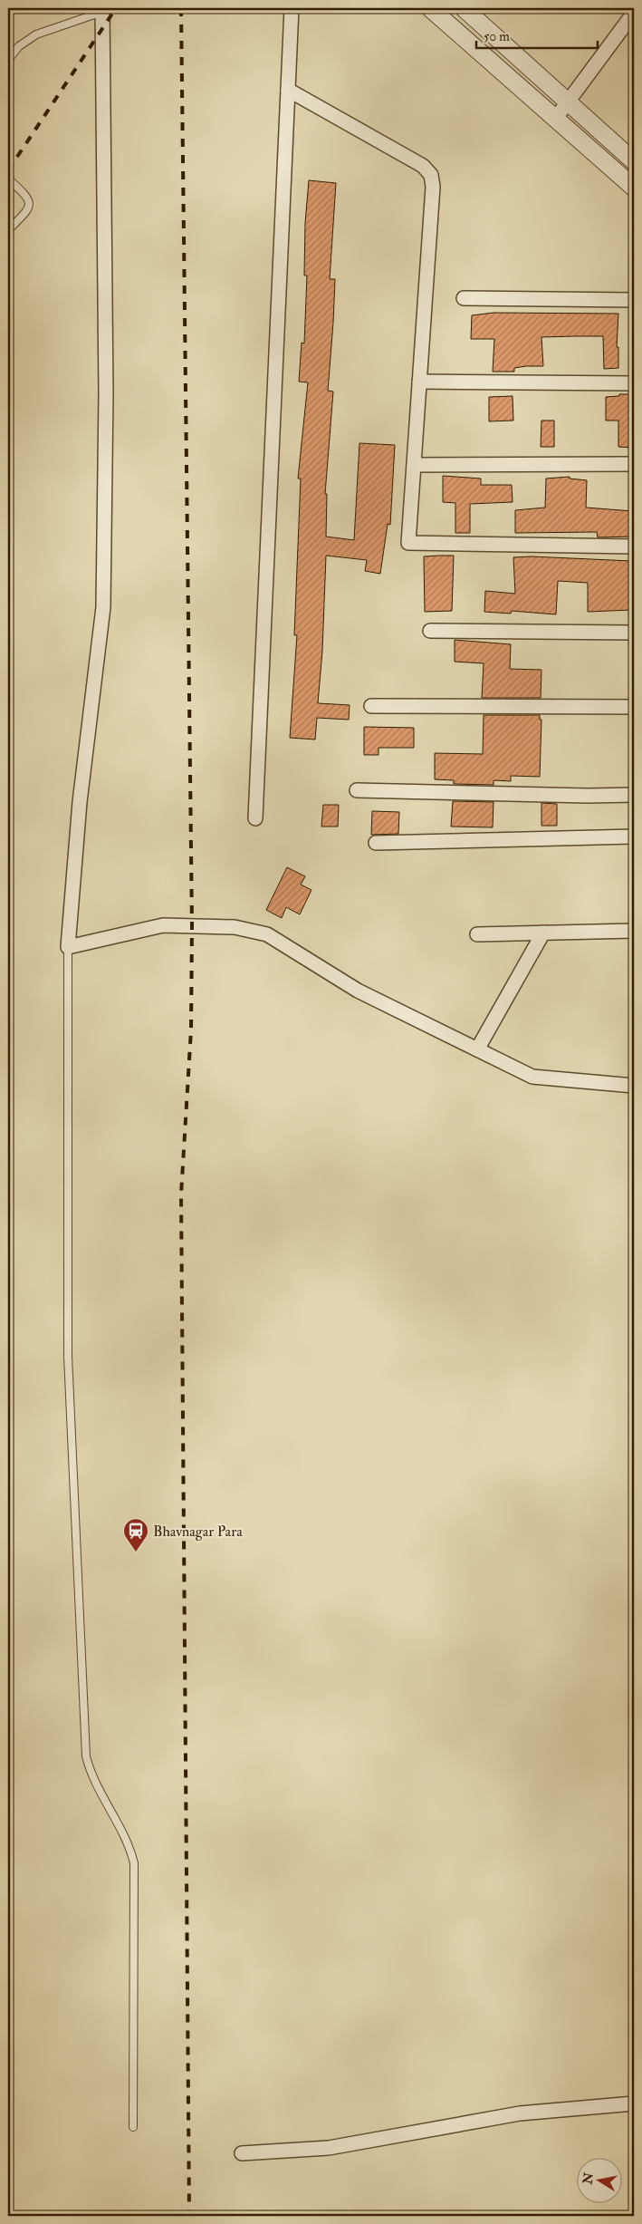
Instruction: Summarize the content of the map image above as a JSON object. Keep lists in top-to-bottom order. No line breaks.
{"places":{"station":["Bhavnagar Para"]},"scale_bar":"50 m","north":"left"}
